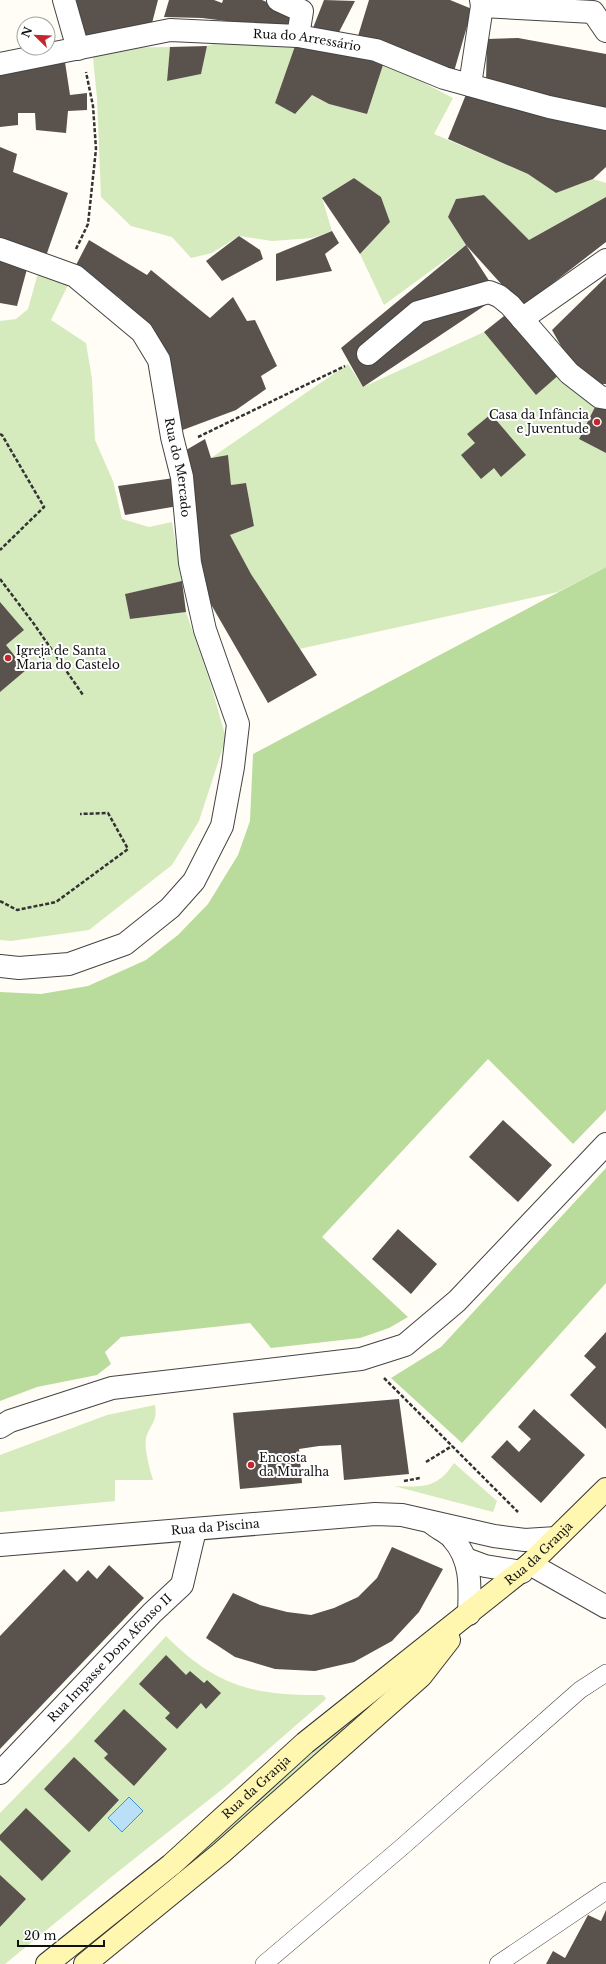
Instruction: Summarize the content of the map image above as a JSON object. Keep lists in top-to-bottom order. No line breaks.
{"streets":{"main road":["Rua da Granja"],"street":["Rua do Arressário","Rua do Mercado","Rua da Piscina","Rua Impasse Dom Afonso II"]},"crossings":[["Rua da Piscina","Rua da Granja"],["Rua da Piscina","Rua Impasse Dom Afonso II"]],"places":["Casa da Infância e Juventude","Igreja de Santa Maria do Castelo","Encosta da Muralha"],"scale_bar":"20 m","north":"top left"}
